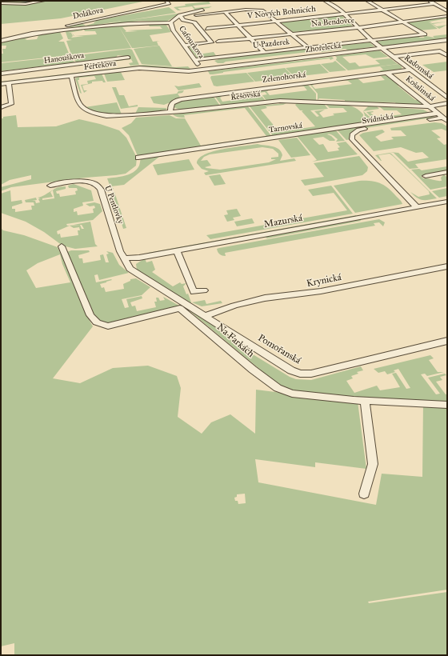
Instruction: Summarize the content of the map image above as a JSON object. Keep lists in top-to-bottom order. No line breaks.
{"streets":{"street":["V Nových Bohnicích","Dolákova","Na Bendovce","Cafourkova","U Pazderek","Zhořelecká","Hanouškova","Feřtekova","Radomská","Zelenohorská","Košalinská","Řešovská","Svídnická","Tarnovská","U Pentlovky","Mazurská","Krynická","Na Farkách","Pomořanská"]},"crossings":[["V Nových Bohnicích","Radomská"],["Dolákova","Cafourkova"],["Na Bendovce","U Pazderek"],["Na Bendovce","Radomská"],["Cafourkova","U Pazderek"],["Cafourkova","Zhořelecká"],["Cafourkova","Feřtekova"],["U Pazderek","Radomská"],["Zhořelecká","Feřtekova"],["Zhořelecká","Radomská"],["Feřtekova","Řešovská"],["Radomská","Zelenohorská"],["Zelenohorská","Košalinská"],["Zelenohorská","Řešovská"],["Košalinská","Řešovská"],["Košalinská","Svídnická"],["Svídnická","Mazurská"],["U Pentlovky","Mazurská"],["U Pentlovky","Pomořanská"],["Mazurská","Pomořanská"],["Krynická","Pomořanská"]]}
